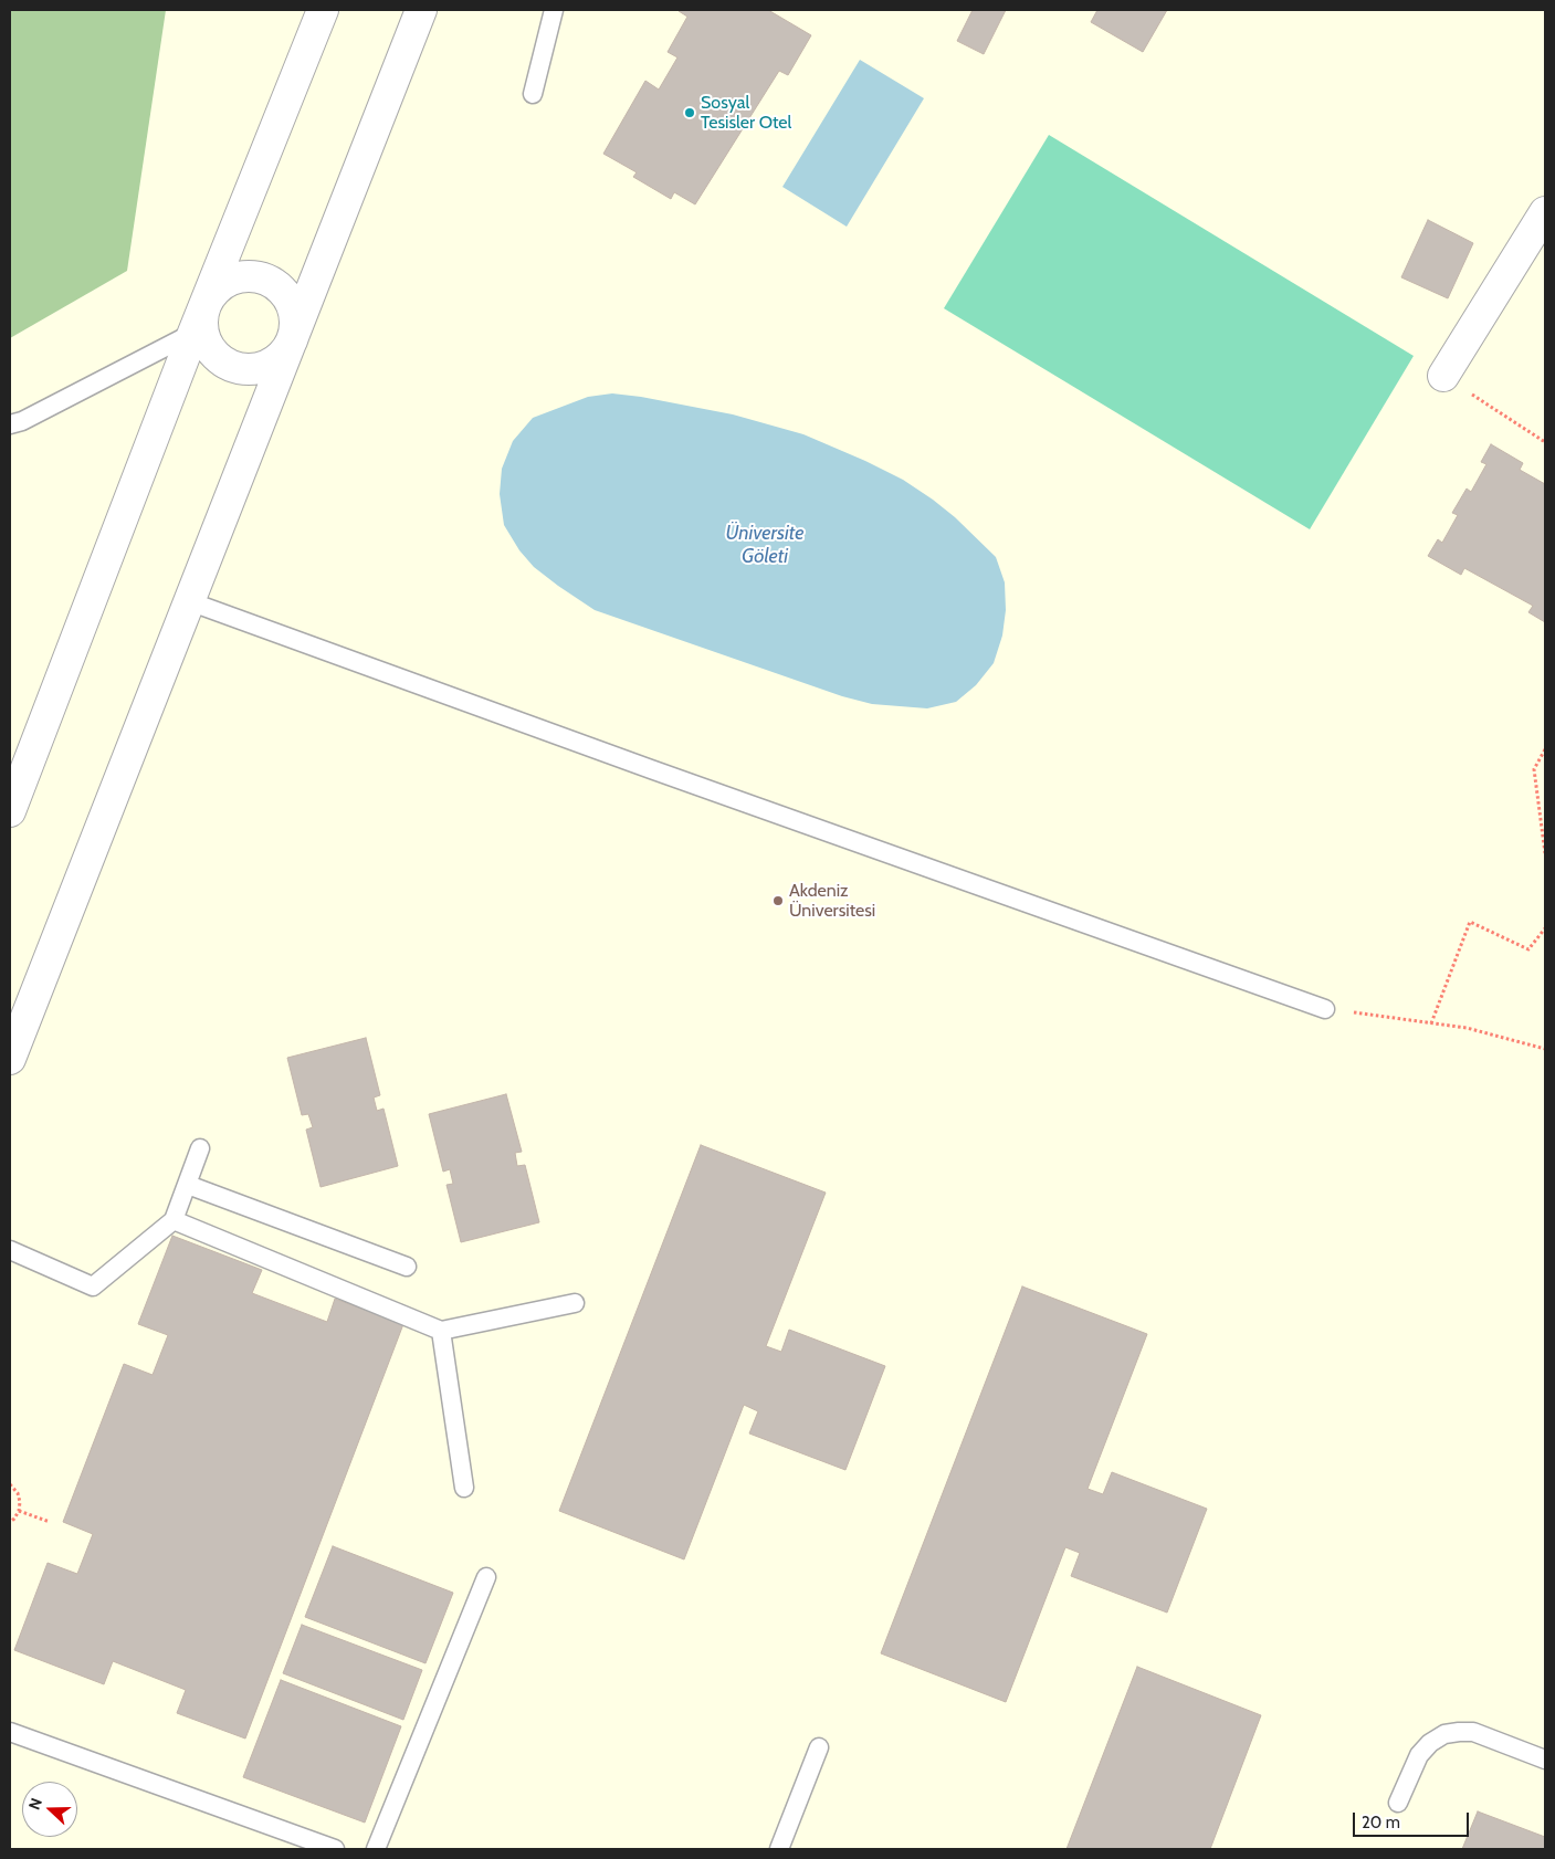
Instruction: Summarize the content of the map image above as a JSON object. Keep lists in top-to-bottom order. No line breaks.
{"water":["Üniversite Göleti"],"places":["Sosyal Tesisler Otel","Akdeniz Üniversitesi"],"scale_bar":"20 m","north":"left"}
